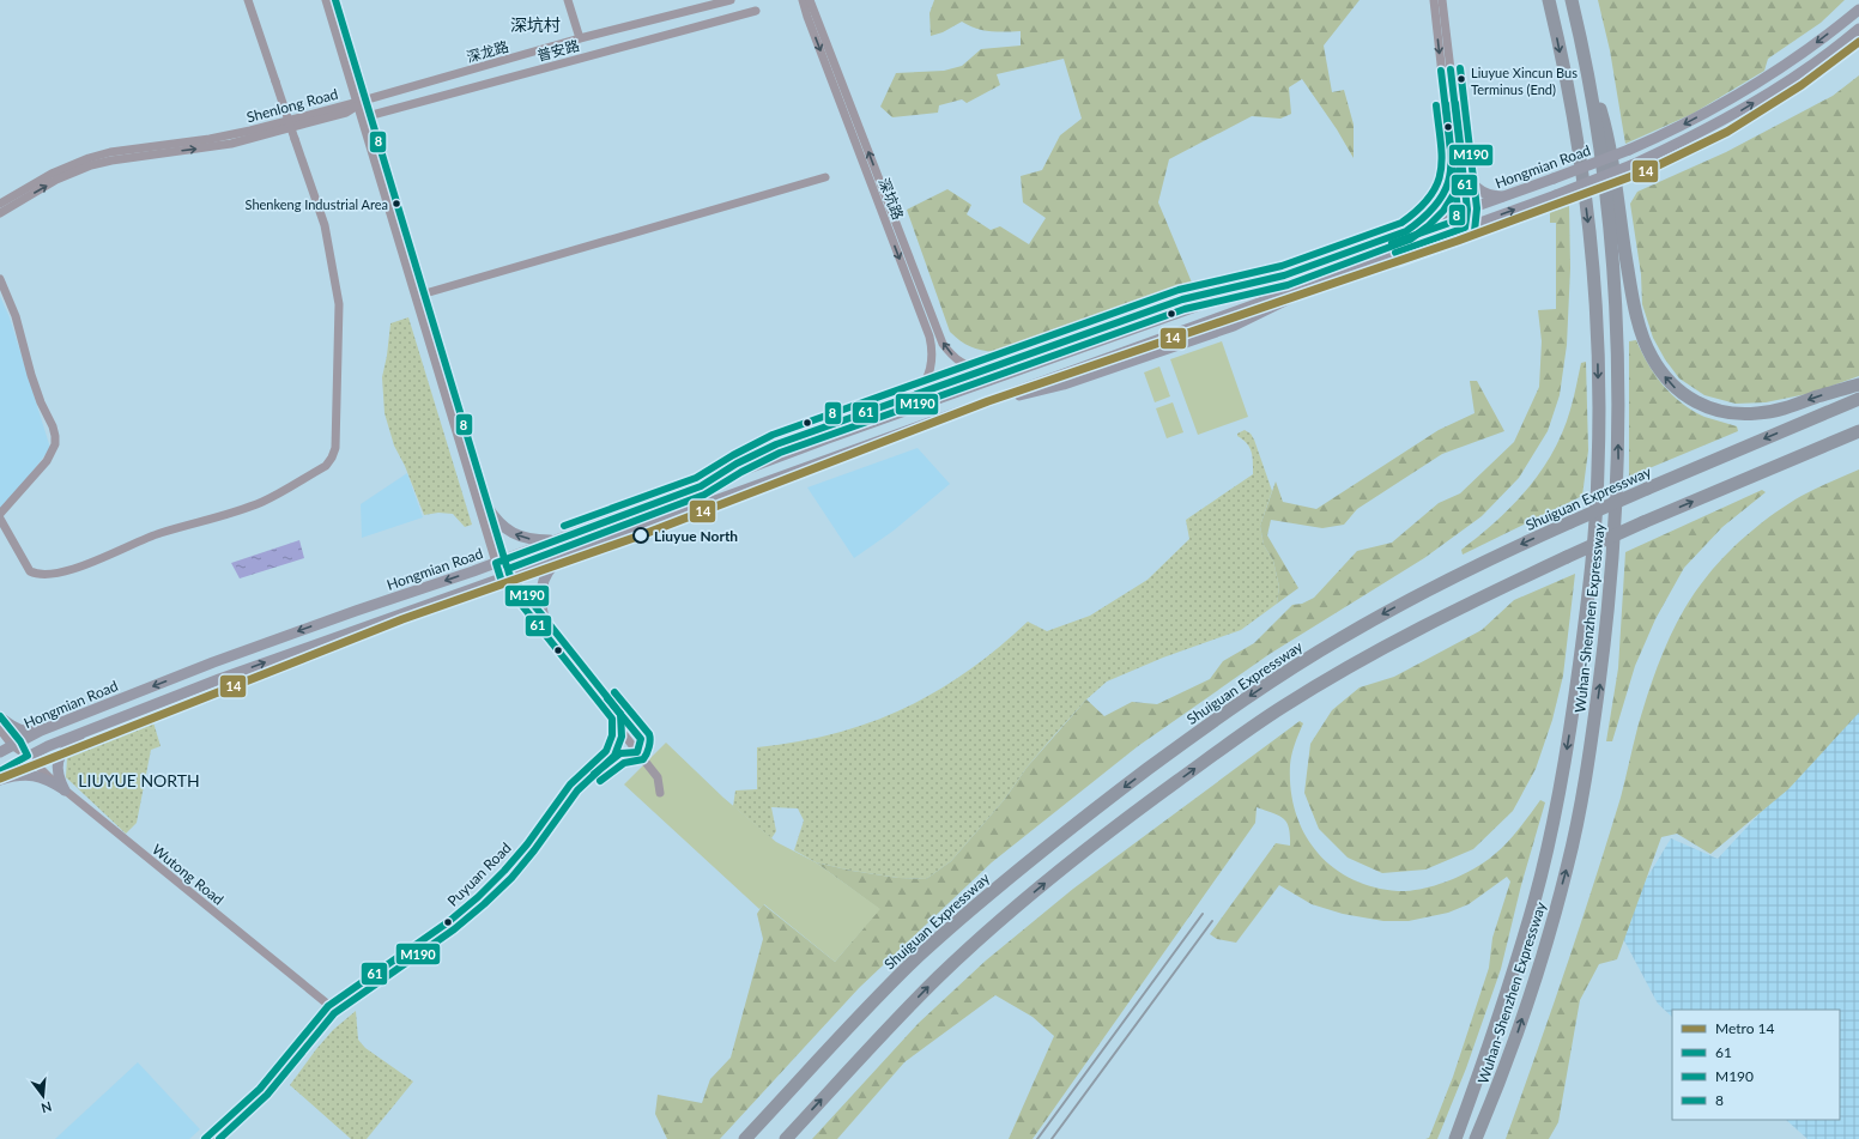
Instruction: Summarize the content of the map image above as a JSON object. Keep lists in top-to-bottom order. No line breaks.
{"streets":{"highway":["Shuiguan Expressway","Wuhan-Shenzhen Expressway"],"main road":["Hongmian Road"],"street":["普安路","深龙路","Shenlong Road","深坑路","Wutong Road","Puyuan Road"]},"crossings":[["深龙路","Shenlong Road"],["Hongmian Road","Wutong Road"],["Wutong Road","Puyuan Road"]],"districts":["深坑村","LIUYUE NORTH"],"places":["Liuyue Xincun Bus Terminus (End)","Shenkeng Industrial Area","Liuyue North"],"lines":["transit line 8","metro line 14","transit line M190","transit line 61"],"legend":["Metro 14","61","M190","8"],"north":"bottom"}
